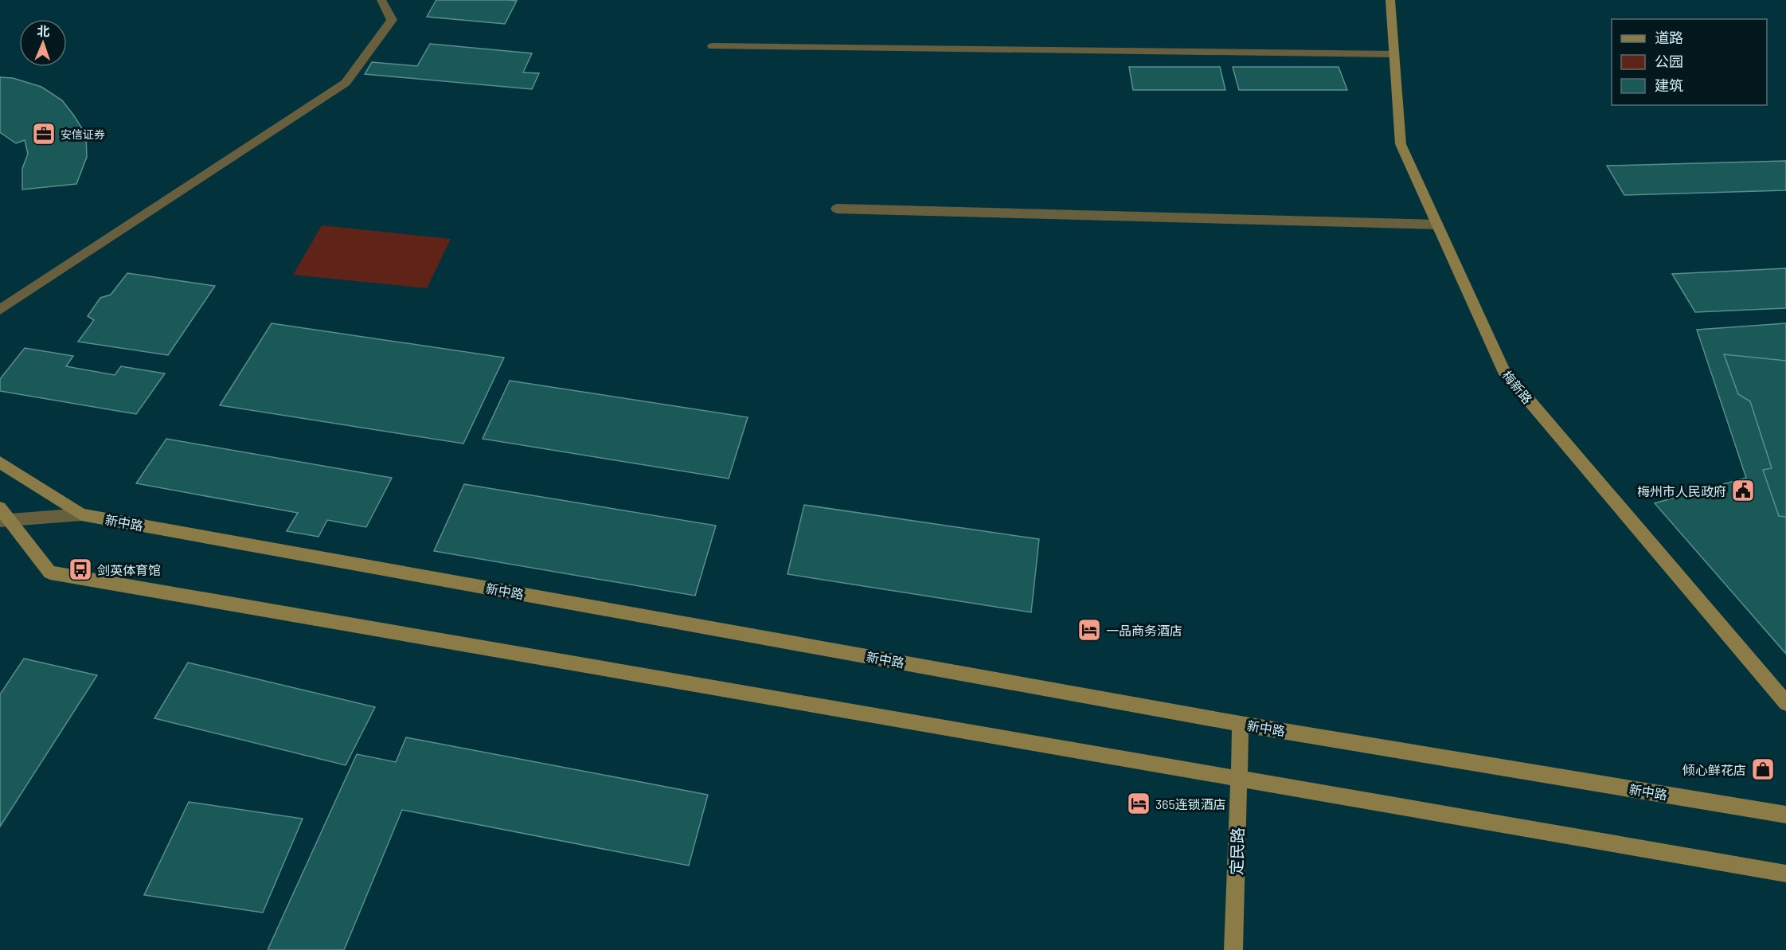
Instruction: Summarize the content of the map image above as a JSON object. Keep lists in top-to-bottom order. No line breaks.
{"streets":{"main road":["梅新路","新中路","定民路"]},"crossings":[["新中路","定民路"]],"places":{"office":["安信证券"],"public building":["梅州市人民政府"],"bus stop":["剑英体育馆"],"hotel":["一品商务酒店","365连锁酒店"],"shop":["倾心鲜花店"]},"legend":["道路","公园","建筑"],"north":"top"}
